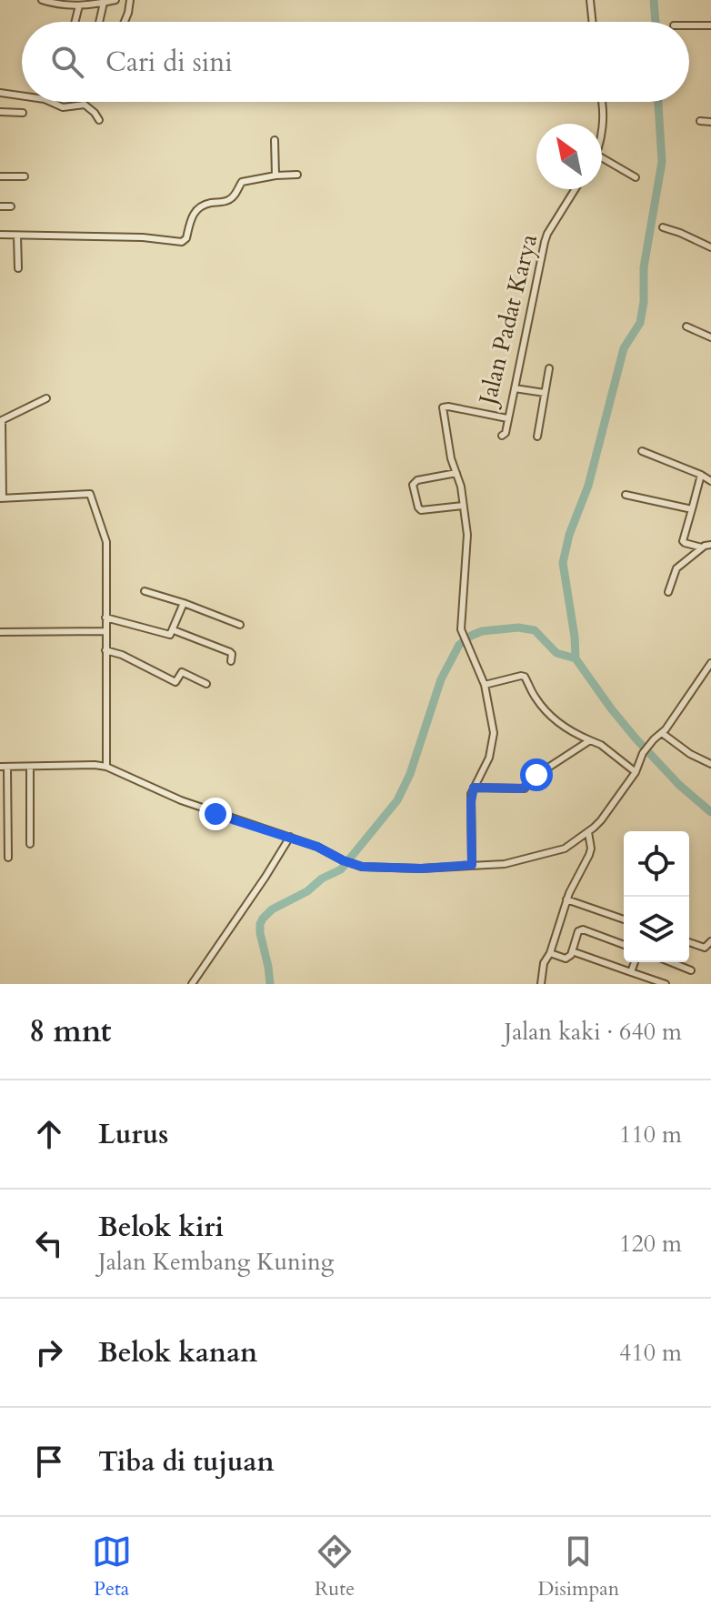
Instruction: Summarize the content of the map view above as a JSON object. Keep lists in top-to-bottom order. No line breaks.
{"streets":{"street":["Jalan Padat Karya"]},"north":"top left","page":{"search":"Cari di sini","heading":["8 mnt","Jalan kaki · 640 m"],"list":[["Lurus","110 m"],["Belok kiri","Jalan Kembang Kuning","120 m"],["Belok kanan","410 m"],"Tiba di tujuan"],"nav":["Peta","Rute","Disimpan"]}}
